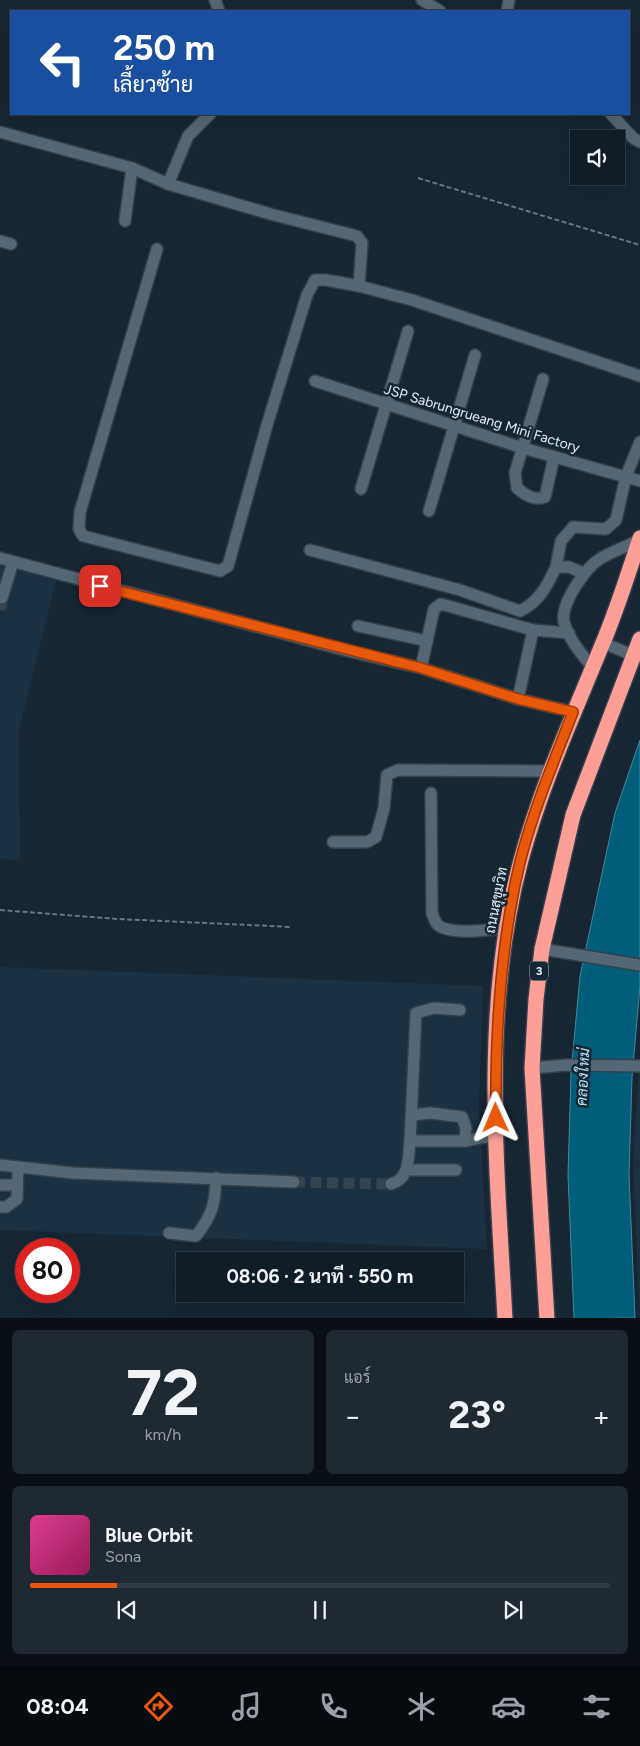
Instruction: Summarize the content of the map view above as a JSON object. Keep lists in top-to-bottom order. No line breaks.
{"streets":{"highway":["ถนนสุขุมวิท","3"],"lane":["JSP Sabrungrueang Mini Factory"]},"water":["คลองใหม่"],"page":{"turn":["250 m","เลี้ยวซ้าย"],"limit":"80","trip":"08:06 · 2 นาที · 550 m","tile":[["72","km/h"],"แอร์"],"heat":["−","23°","+"],"song":["Blue Orbit","Sona"],"tabs":"08:04"}}
